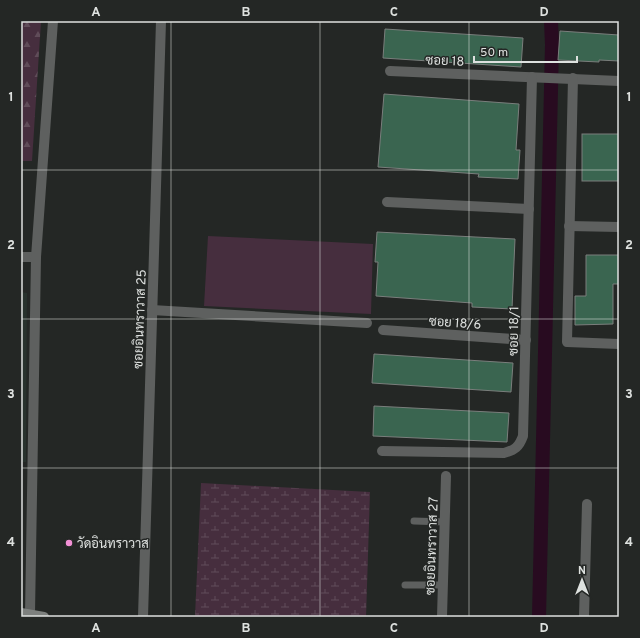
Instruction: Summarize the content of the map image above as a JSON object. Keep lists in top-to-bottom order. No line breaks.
{"streets":{"street":["ซอย 18","ซอยอินทราวาส 25","ซอย 18/6","ซอย 18/1","ซอยอินทราวาส 27"]},"crossings":[["ซอย 18","ซอย 18/1"],["ซอย 18/6","ซอย 18/1"]],"places":["วัดอินทราวาส"],"scale_bar":"50 m","north":"top","grid":{"columns":["A","B","C","D"],"rows":["1","2","3","4"]}}
